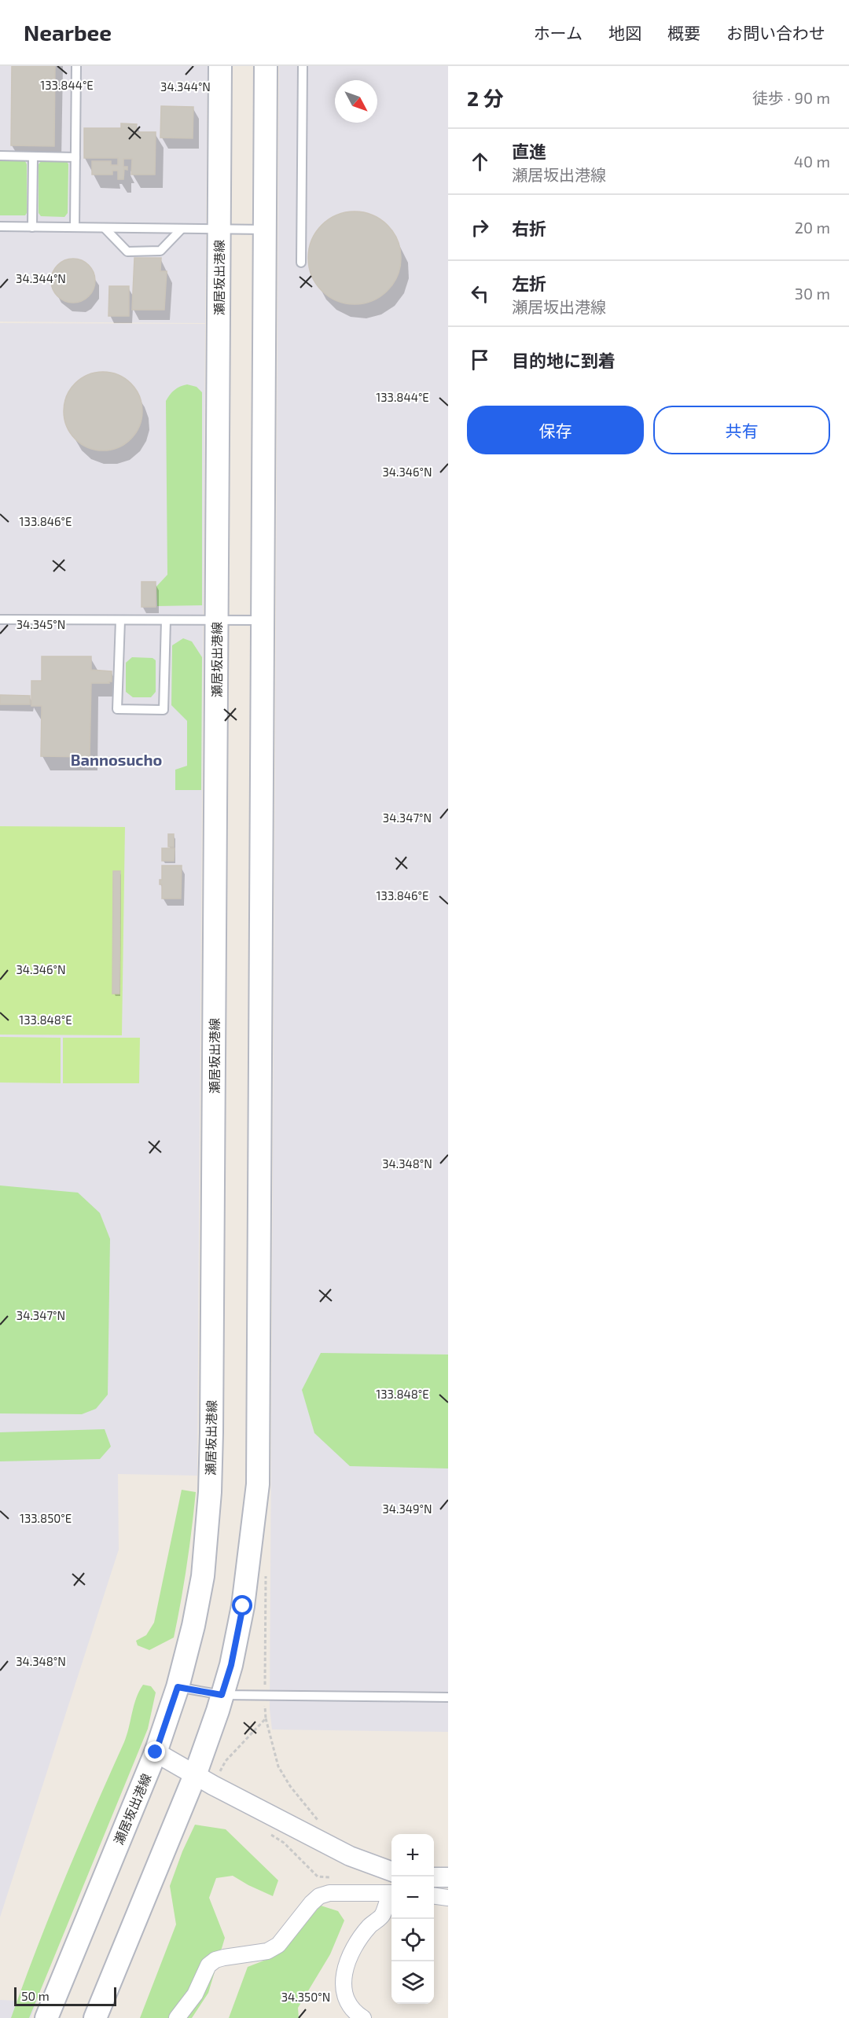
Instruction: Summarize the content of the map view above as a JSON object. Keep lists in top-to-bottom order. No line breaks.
{"streets":{"main road":["瀬居坂出港線"]},"districts":["Bannosucho"],"scale_bar":"50 m","north":"bottom right","page":{"header":"Nearbee","nav":["ホーム","地図","概要","お問い合わせ"],"heading":["2 分","徒歩 · 90 m"],"list":[["直進","瀬居坂出港線","40 m"],["右折","20 m"],["左折","瀬居坂出港線","30 m"],"目的地に到着"],"buttons":["保存","共有"],"map_buttons":["+","−"],"scale":"50 m"},"coordinates":["133.844°E","34.344°N","34.346°N","133.846°E","34.345°N","34.347°N","133.848°E","34.348°N","34.349°N","133.850°E","34.350°N"]}
